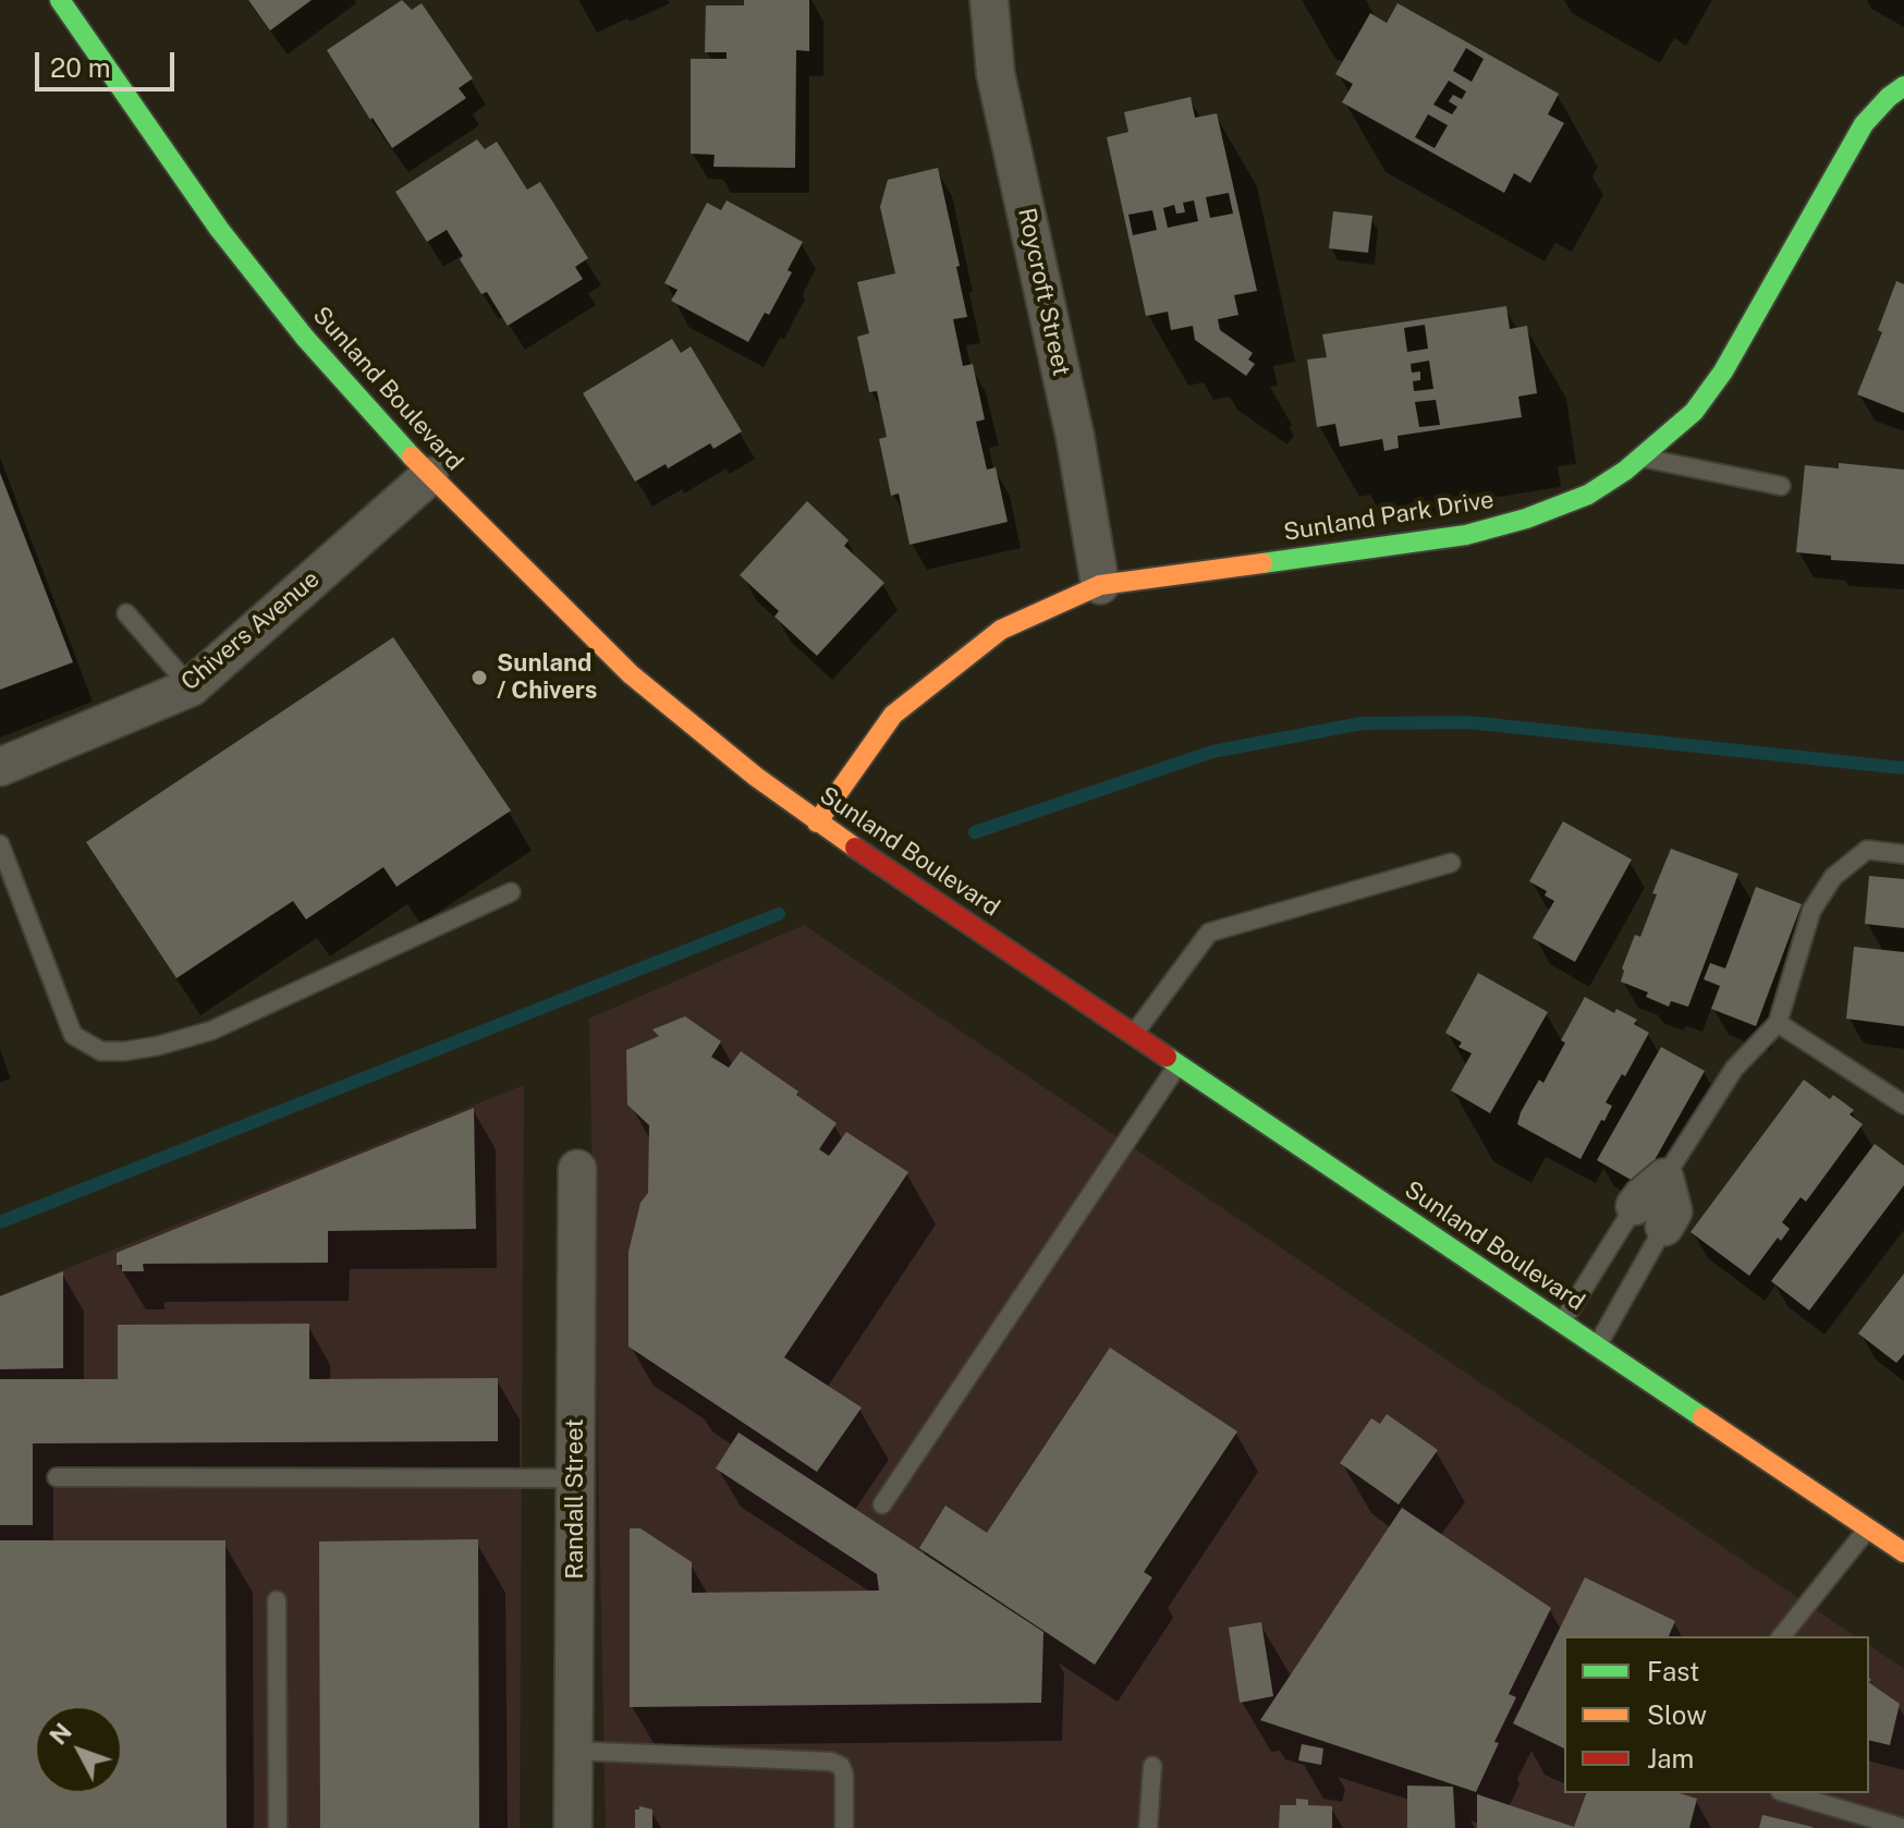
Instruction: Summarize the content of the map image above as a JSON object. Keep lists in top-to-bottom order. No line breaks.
{"streets":{"main road":["Sunland Boulevard","Sunland Park Drive"],"street":["Roycroft Street","Chivers Avenue","Randall Street"]},"crossings":[["Roycroft Street","Sunland Park Drive"],["Sunland Boulevard","Sunland Park Drive"],["Sunland Boulevard","Chivers Avenue"]],"places":["Sunland / Chivers"],"legend":["Fast","Slow","Jam"],"scale_bar":"20 m","north":"top left"}
